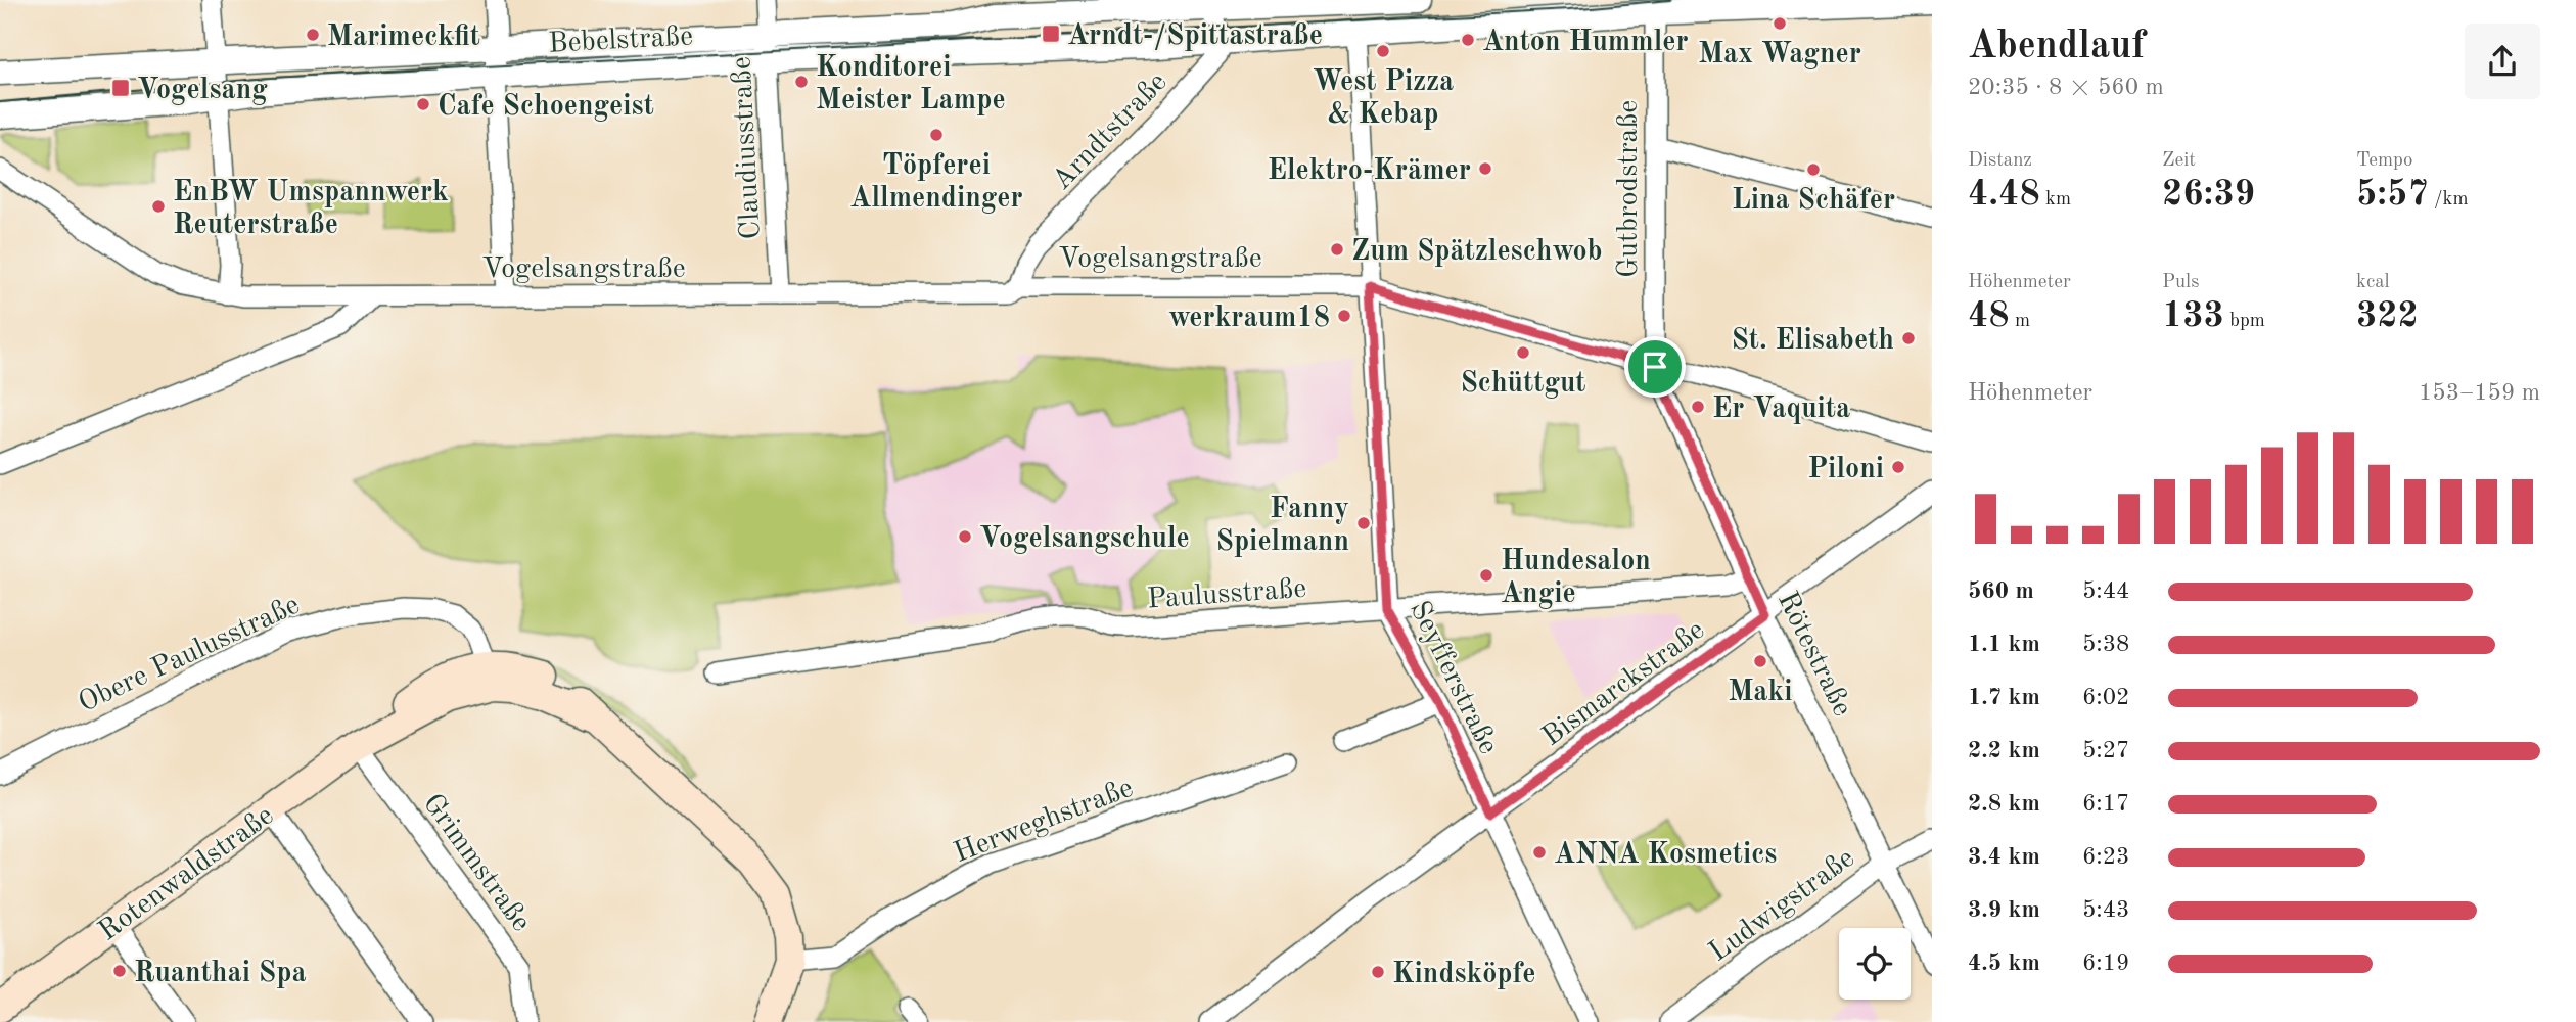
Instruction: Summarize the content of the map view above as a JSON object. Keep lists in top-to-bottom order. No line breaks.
{"streets":{"main road":["Rotenwaldstraße"],"street":["Bebelstraße","Arndtstraße","Claudiusstraße","Gutbrodstraße","Vogelsangstraße","Paulusstraße","Obere Paulusstraße","Rötestraße","Seyfferstraße","Bismarckstraße","Herweghstraße","Grimmstraße","Ludwigstraße"]},"crossings":[["Bebelstraße","Arndtstraße"],["Bebelstraße","Claudiusstraße"],["Bebelstraße","Gutbrodstraße"],["Bebelstraße","Seyfferstraße"],["Arndtstraße","Vogelsangstraße"],["Claudiusstraße","Vogelsangstraße"],["Gutbrodstraße","Vogelsangstraße"],["Gutbrodstraße","Rötestraße"],["Vogelsangstraße","Rötestraße"],["Vogelsangstraße","Seyfferstraße"],["Paulusstraße","Rötestraße"],["Paulusstraße","Seyfferstraße"],["Obere Paulusstraße","Rotenwaldstraße"],["Rötestraße","Bismarckstraße"],["Rötestraße","Ludwigstraße"],["Seyfferstraße","Bismarckstraße"],["Herweghstraße","Rotenwaldstraße"],["Grimmstraße","Rotenwaldstraße"]],"places":{"other":["Max Wagner","Marimeckfit","Anton Hummler","West Pizza & Kebap","Konditorei Meister Lampe","Cafe Schoengeist","Töpferei Allmendinger","Elektro-Krämer","Lina Schäfer","EnBW Umspannwerk Reuterstraße","Zum Spätzleschwob","werkraum18","St. Elisabeth","Schüttgut","Er Vaquita","Piloni","Fanny Spielmann","Vogelsangschule","Hundesalon Angie","Maki","ANNA Kosmetics","Ruanthai Spa","Kindsköpfe"],"transit":["Arndt-/Spittastraße","Vogelsang"]},"page":{"heading":["Abendlauf","20:35 · 8 × 560 m"],"stats":[["Distanz","4.48 km"],["Zeit","26:39"],["Tempo","5:57 /km"],["Höhenmeter","48 m"],["Puls","133 bpm"],["kcal","322"]],"chart":["Höhenmeter","153–159 m"],"list":[{"name":"560 m","note":"5:44"},{"name":"1.1 km","note":"5:38"},{"name":"1.7 km","note":"6:02"},{"name":"2.2 km","note":"5:27"},{"name":"2.8 km","note":"6:17"},{"name":"3.4 km","note":"6:23"},{"name":"3.9 km","note":"5:43"},{"name":"4.5 km","note":"6:19"}]}}
